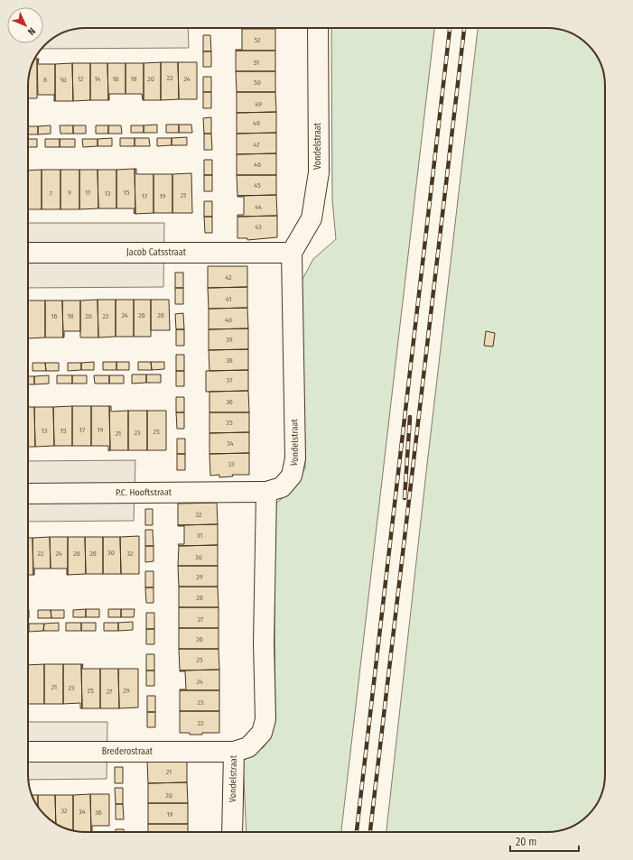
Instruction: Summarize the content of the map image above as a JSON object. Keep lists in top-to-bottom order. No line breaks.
{"streets":{"street":["Vondelstraat","Jacob Catsstraat","P.C. Hooftstraat","Brederostraat"]},"crossings":[["Vondelstraat","Jacob Catsstraat"],["Vondelstraat","P.C. Hooftstraat"],["Vondelstraat","Brederostraat"]],"house_numbers":["52","51","22","12","14","16","18","20","24","8","10","50","49","48","47","46","45","9","11","15","7","13","21","17","19","44","43","42","41","24","26","28","16","18","20","22","40","39","38","37","36","35","17","19","13","15","25","23","21","34","33","32","31","30","22","24","26","28","32","30","29","28","27","26","25","24","21","23","25","29","27","23","22","21","20","32","34","36","19"],"scale_bar":"20 m","north":"bottom right"}
